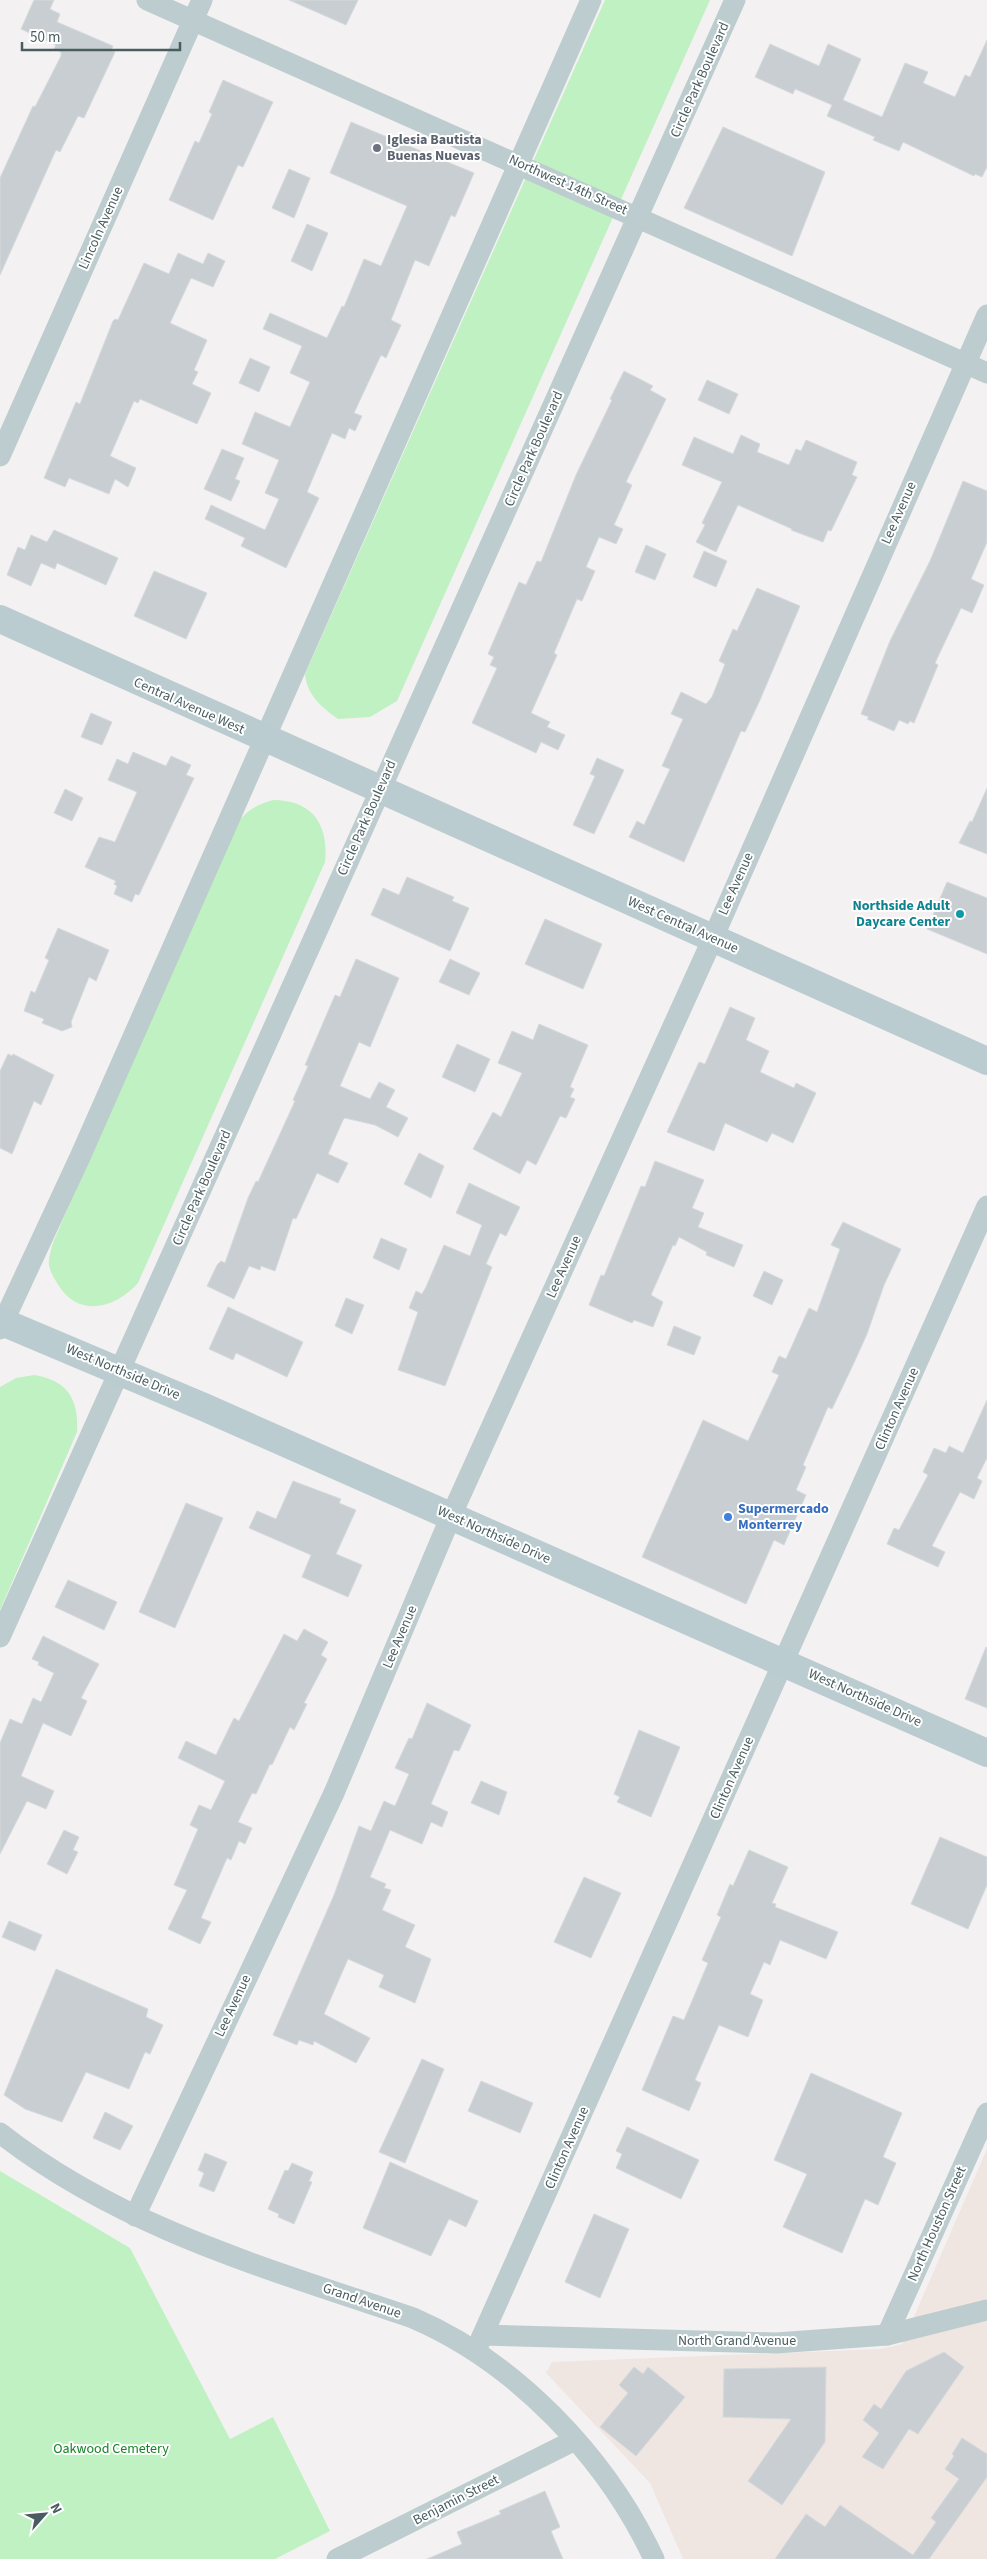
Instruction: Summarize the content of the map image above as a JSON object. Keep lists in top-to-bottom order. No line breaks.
{"streets":{"street":["Circle Park Boulevard","Northwest 14th Street","Lincoln Avenue","Lee Avenue","Central Avenue West","West Central Avenue","West Northside Drive","Clinton Avenue","North Houston Street","Grand Avenue","North Grand Avenue","Benjamin Street"]},"crossings":[["Circle Park Boulevard","Northwest 14th Street"],["Circle Park Boulevard","Central Avenue West"],["Circle Park Boulevard","West Central Avenue"],["Circle Park Boulevard","West Northside Drive"],["Northwest 14th Street","Lincoln Avenue"],["Northwest 14th Street","Lee Avenue"],["Lee Avenue","West Central Avenue"],["Lee Avenue","West Northside Drive"],["Lee Avenue","Grand Avenue"],["Central Avenue West","West Central Avenue"],["West Northside Drive","Clinton Avenue"],["Clinton Avenue","Grand Avenue"],["Clinton Avenue","North Grand Avenue"],["North Houston Street","North Grand Avenue"],["Grand Avenue","North Grand Avenue"],["Grand Avenue","Benjamin Street"]],"parks":["Oakwood Cemetery"],"places":["Iglesia Bautista Buenas Nuevas","Northside Adult Daycare Center","Supermercado Monterrey"],"scale_bar":"50 m","north":"top right"}
